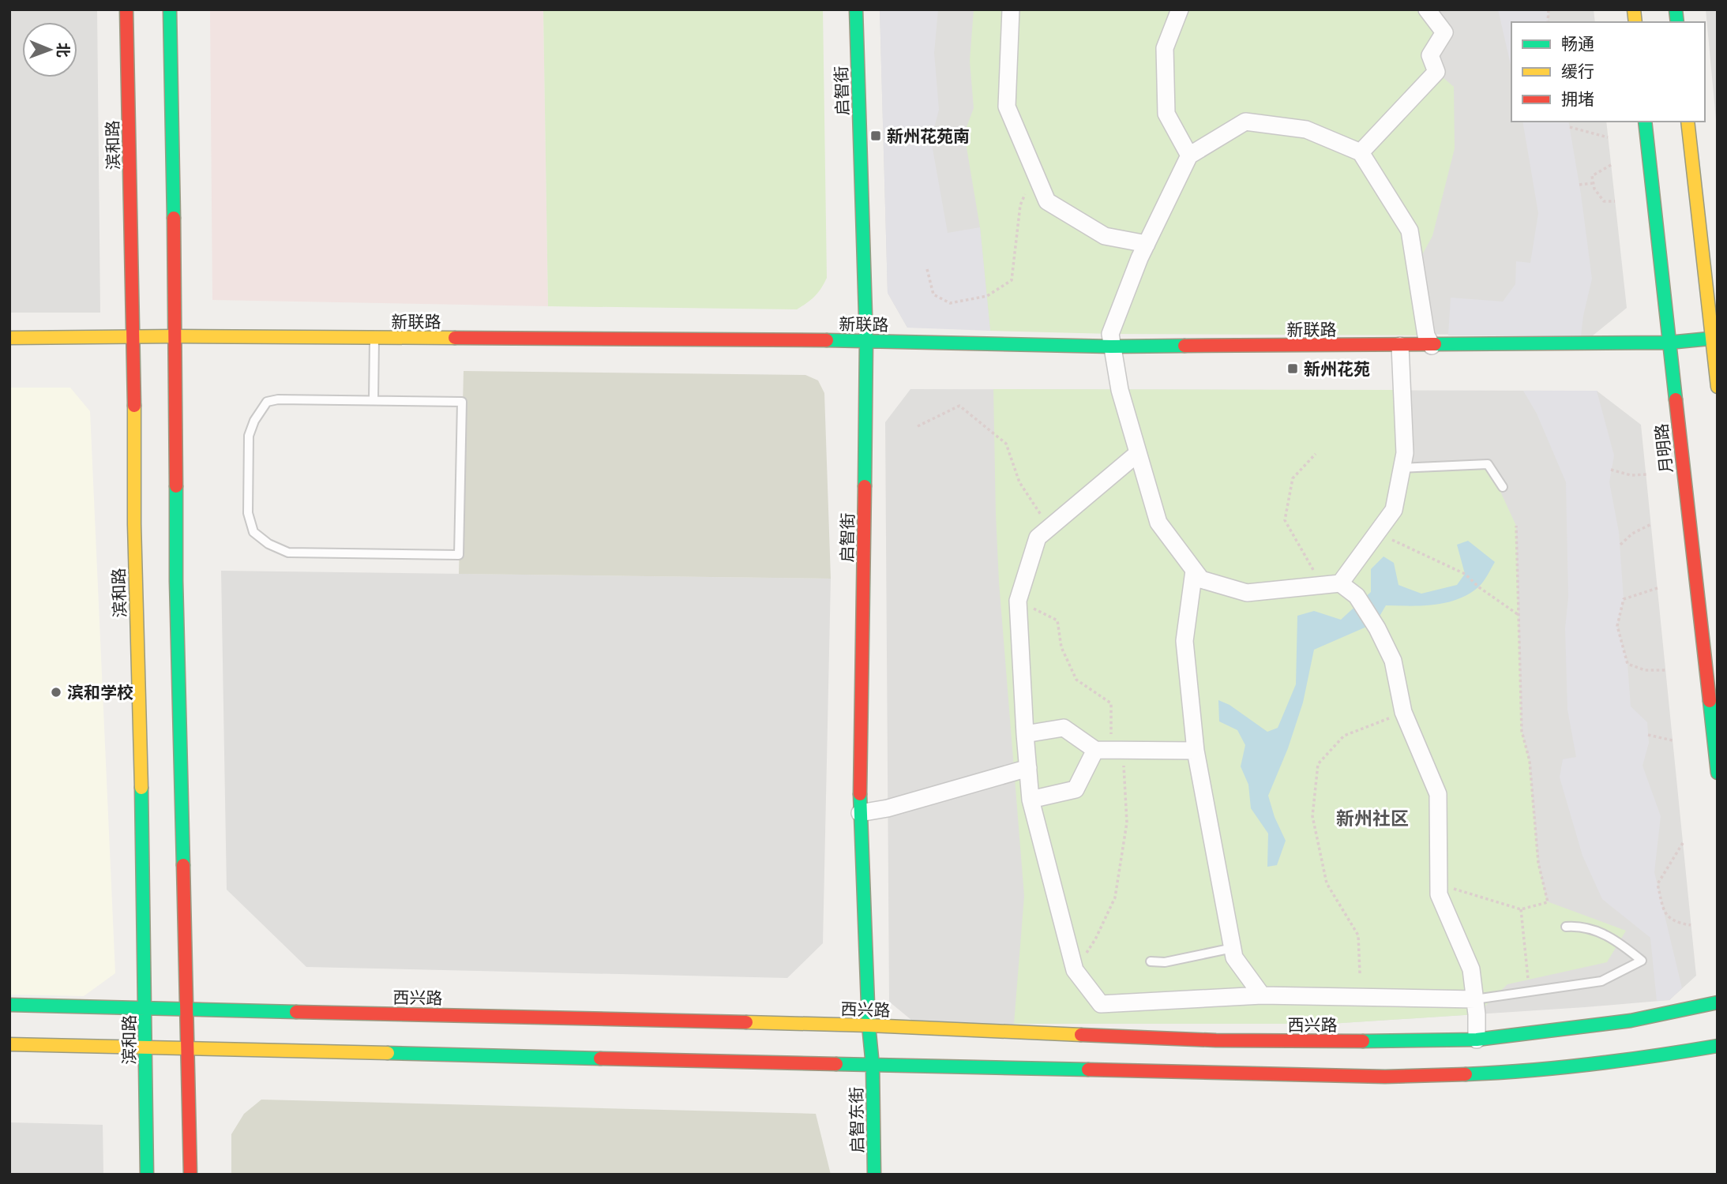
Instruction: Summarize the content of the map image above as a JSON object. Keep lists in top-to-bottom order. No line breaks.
{"streets":{"main road":["启智街","滨和路","新联路","月明路","西兴路","启智东街"]},"crossings":[["启智街","新联路"],["启智街","西兴路"],["启智街","启智东街"],["滨和路","新联路"],["滨和路","西兴路"],["新联路","月明路"]],"districts":["新州社区"],"places":{"transit":["新州花苑南","新州花苑"],"other":["滨和学校"]},"legend":["畅通","缓行","拥堵"],"north":"right"}
